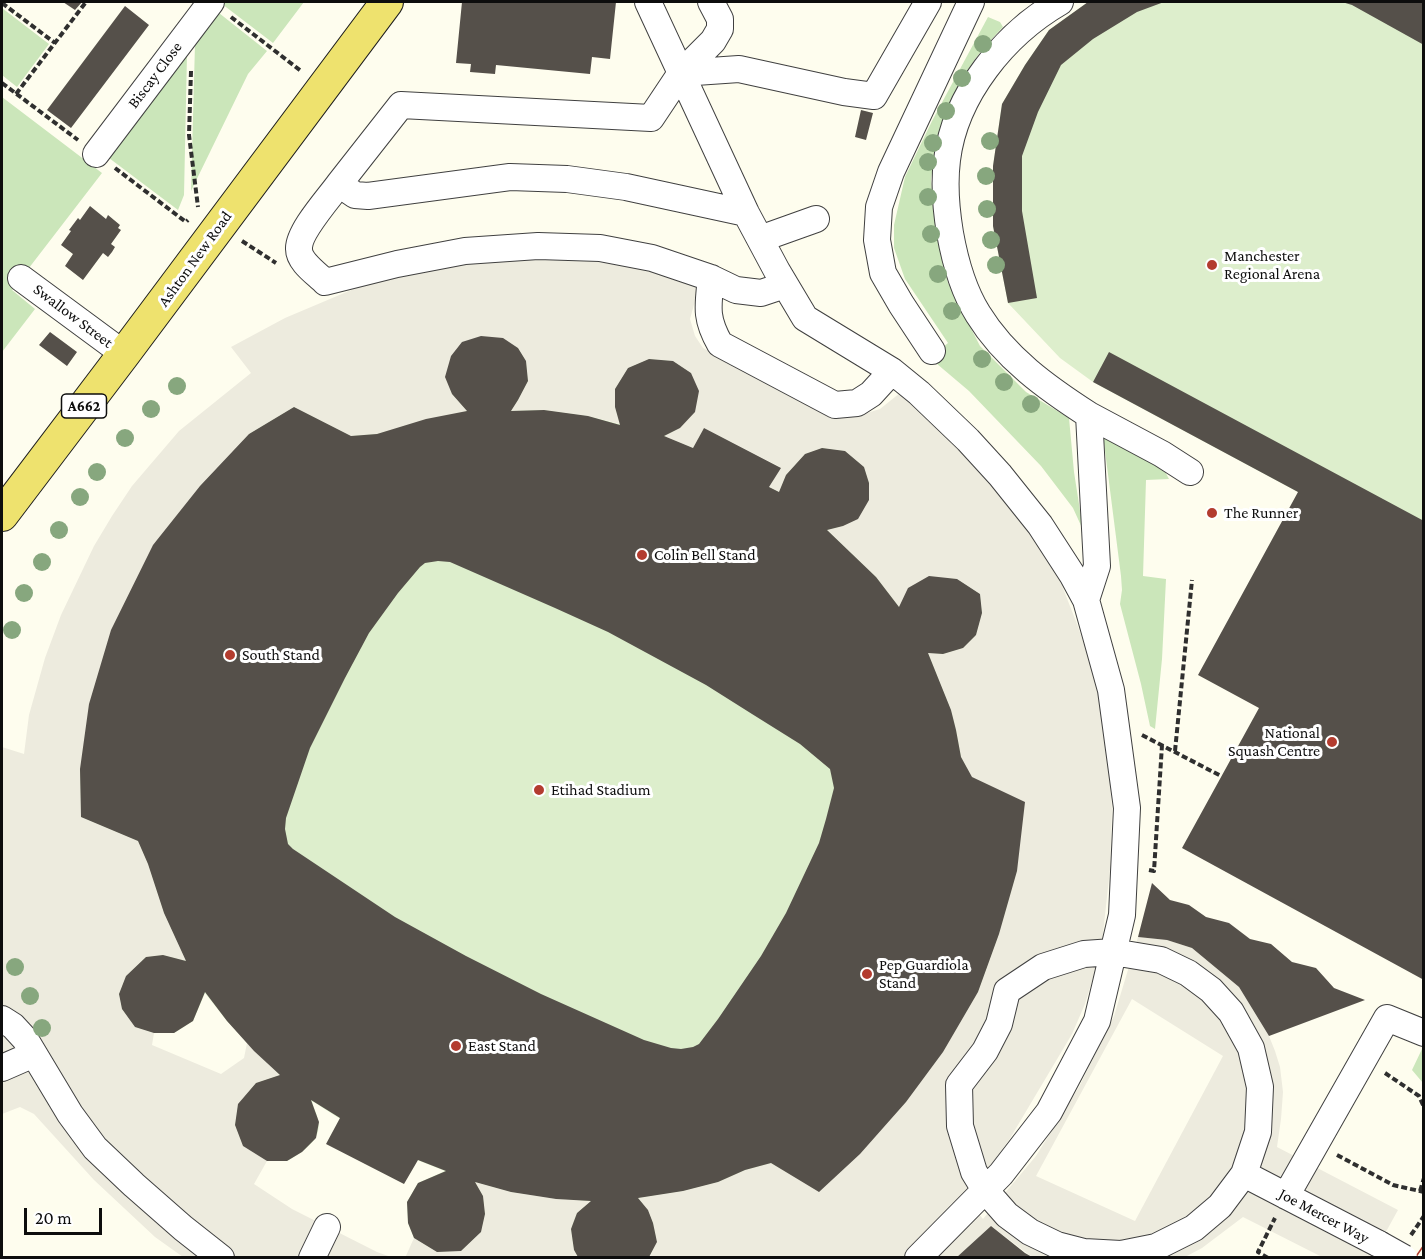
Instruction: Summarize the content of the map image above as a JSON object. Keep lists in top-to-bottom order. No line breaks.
{"streets":{"main road":["Ashton New Road","A662"],"street":["Biscay Close","Swallow Street","Joe Mercer Way"]},"crossings":[["Ashton New Road","Swallow Street"]],"places":["Manchester Regional Arena","The Runner","Colin Bell Stand","South Stand","National Squash Centre","Etihad Stadium","Pep Guardiola Stand","East Stand"],"scale_bar":"20 m"}
